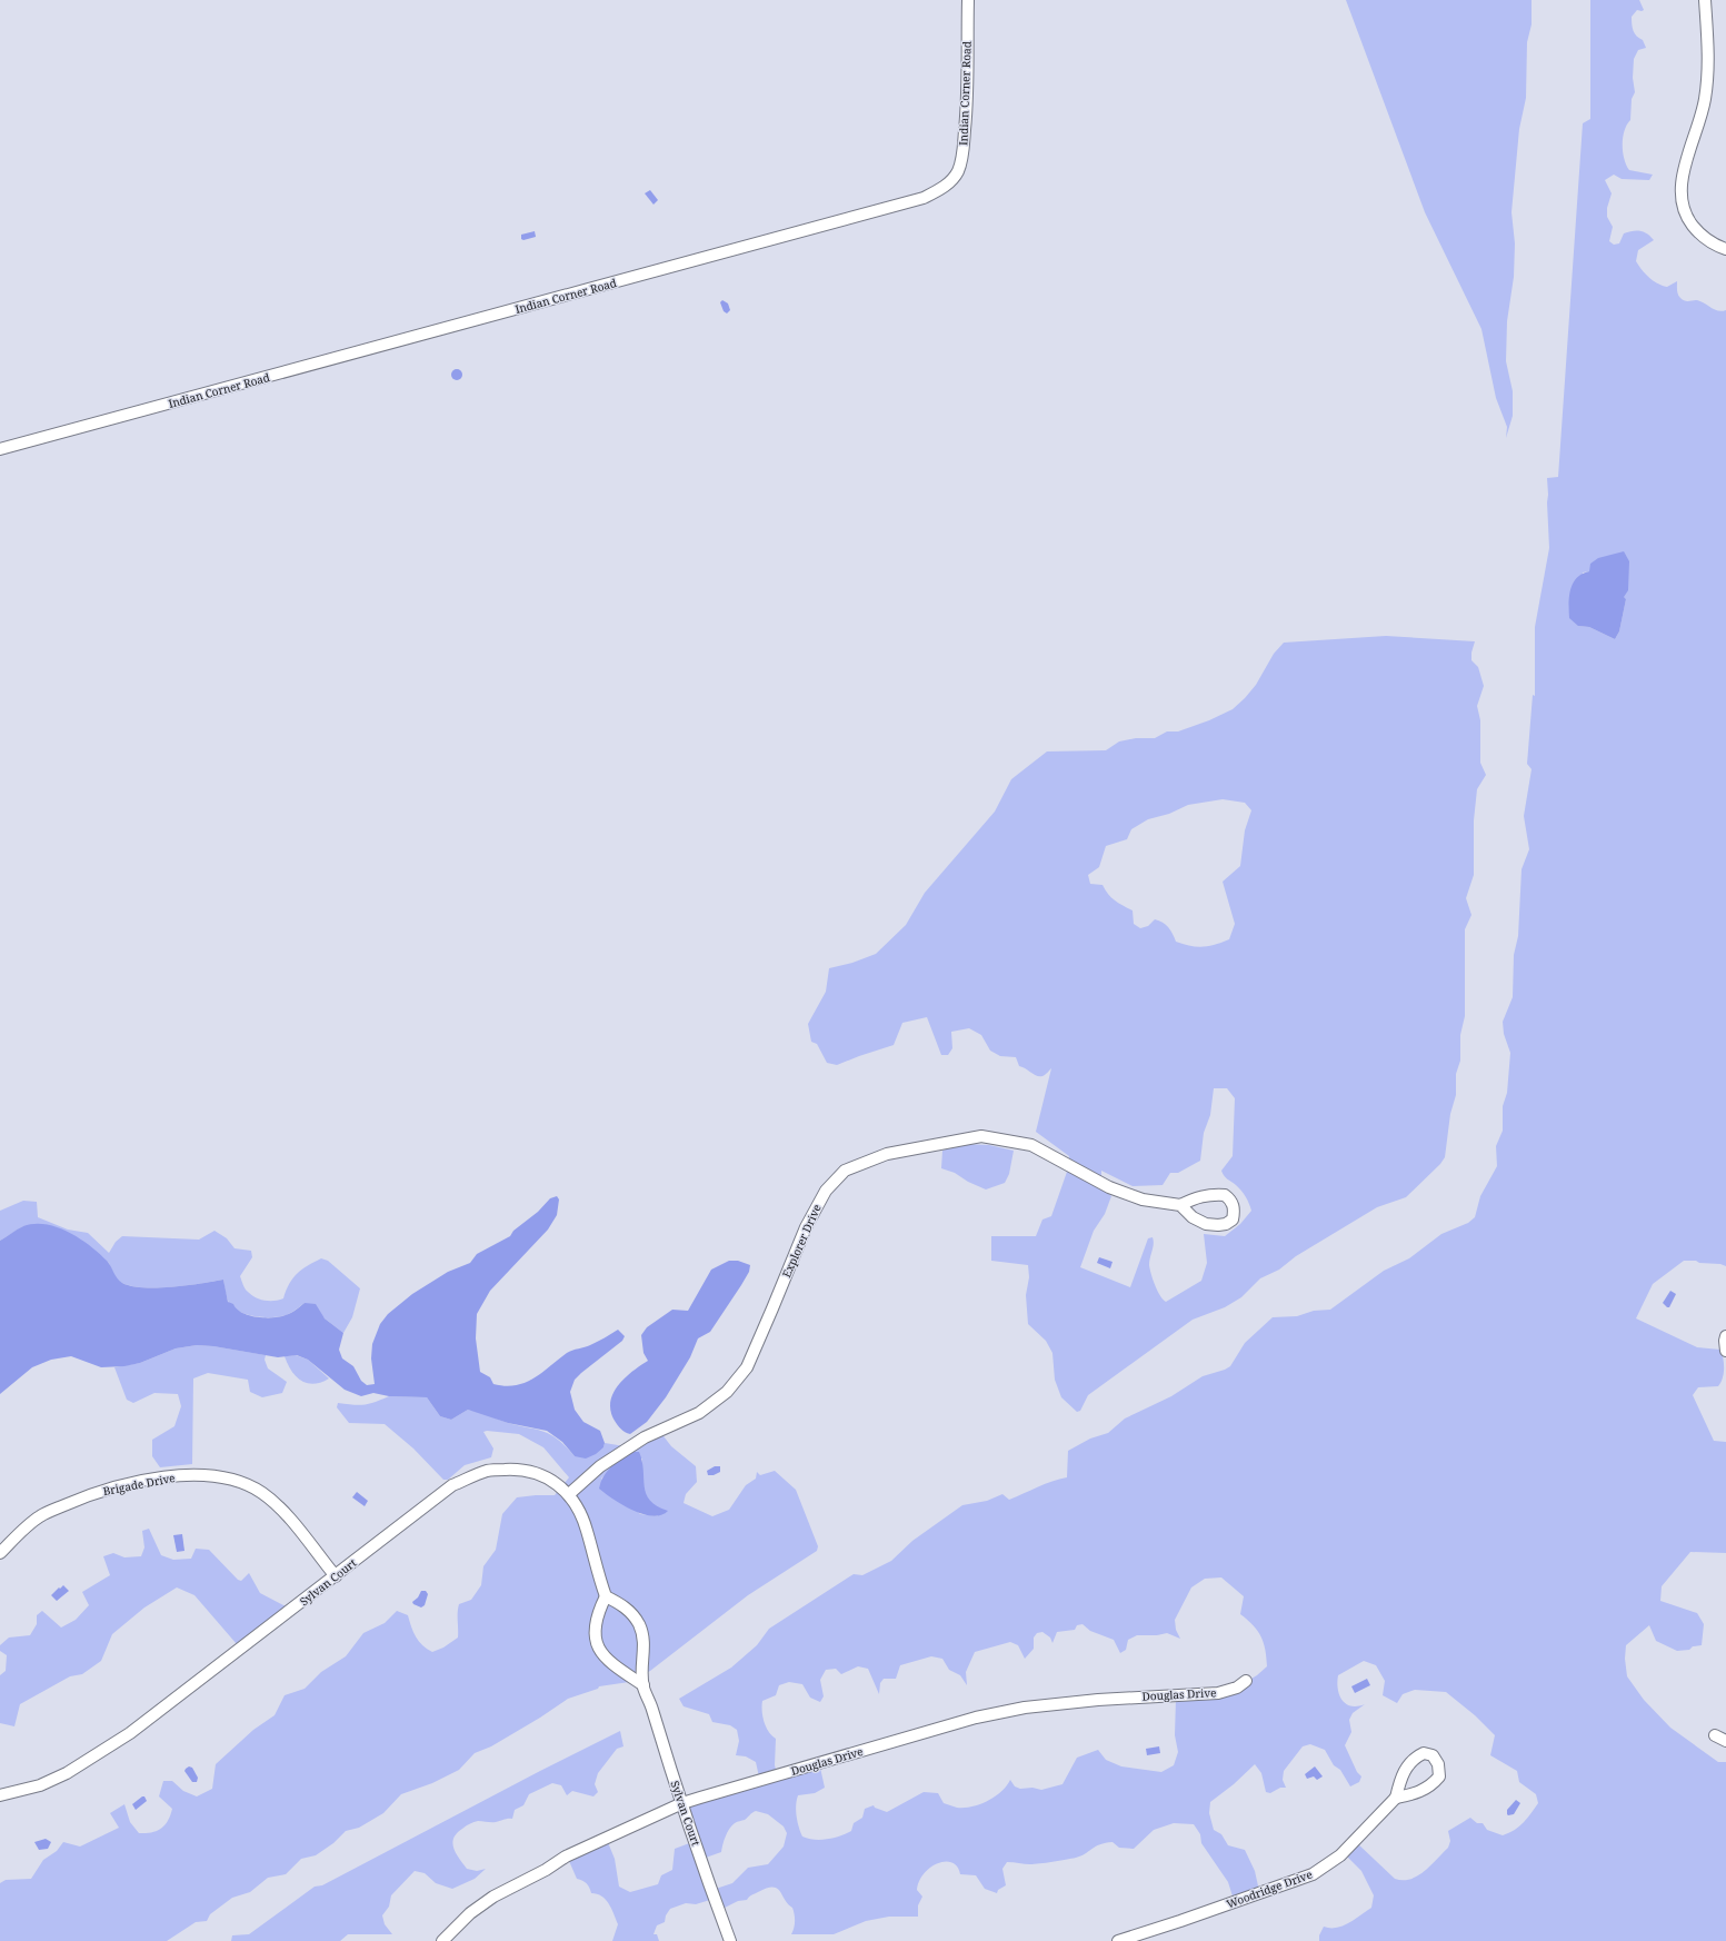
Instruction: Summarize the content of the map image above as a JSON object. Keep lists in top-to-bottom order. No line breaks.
{"streets":{"street":["Indian Corner Road","Explorer Drive","Brigade Drive","Sylvan Court","Douglas Drive","Woodridge Drive"]},"crossings":[["Explorer Drive","Sylvan Court"],["Brigade Drive","Sylvan Court"],["Sylvan Court","Douglas Drive"]]}
